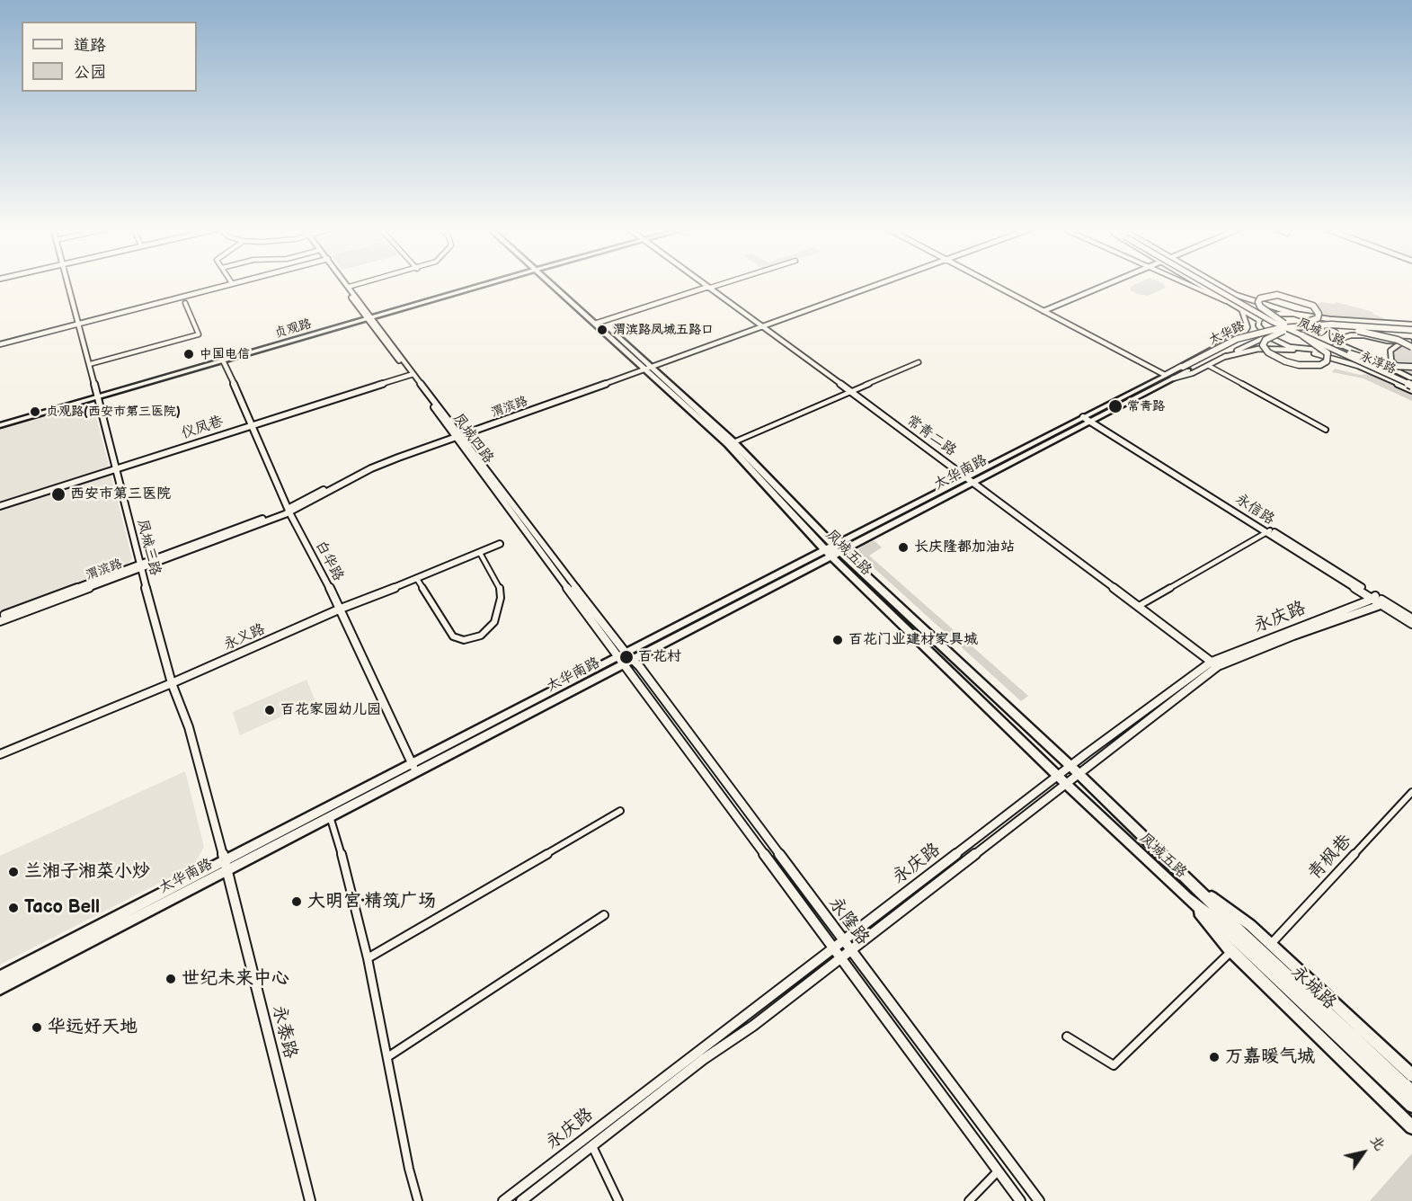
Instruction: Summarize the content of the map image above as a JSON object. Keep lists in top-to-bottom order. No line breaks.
{"streets":{"main road":["贞观路","凤城八路","太华路","太华南路","凤城五路","永城路"],"street":["永淳路","渭滨路","仪凤巷","常青二路","凤城四路","永信路","凤城三路","白华路","永庆路","永义路","青枫巷","永隆路","永泰路"]},"crossings":[["贞观路","凤城四路"],["贞观路","凤城三路"],["贞观路","白华路"],["凤城八路","永淳路"],["太华路","太华南路"],["渭滨路","常青二路"],["渭滨路","凤城四路"],["渭滨路","凤城三路"],["渭滨路","凤城五路"],["渭滨路","白华路"],["仪凤巷","凤城四路"],["仪凤巷","凤城三路"],["仪凤巷","白华路"],["常青二路","太华南路"],["常青二路","永庆路"],["凤城四路","太华南路"],["凤城四路","永隆路"],["太华南路","永信路"],["太华南路","凤城三路"],["太华南路","凤城五路"],["太华南路","白华路"],["太华南路","永隆路"],["太华南路","永泰路"],["永信路","永庆路"],["凤城三路","永义路"],["凤城三路","永泰路"],["凤城五路","永庆路"],["凤城五路","永城路"],["白华路","永义路"],["永庆路","永隆路"]],"places":["渭滨路凤城五路口","中国电信","常青路","贞观路(西安市第三医院)","西安市第三医院","长庆隆都加油站","百花门业建材家具城","百花村","百花家园幼儿园","兰湘子湘菜小炒","大明宫·精筑广场","Taco Bell","世纪未来中心","华远好天地","万嘉暖气城"],"legend":["道路","公园"],"north":"top right"}
